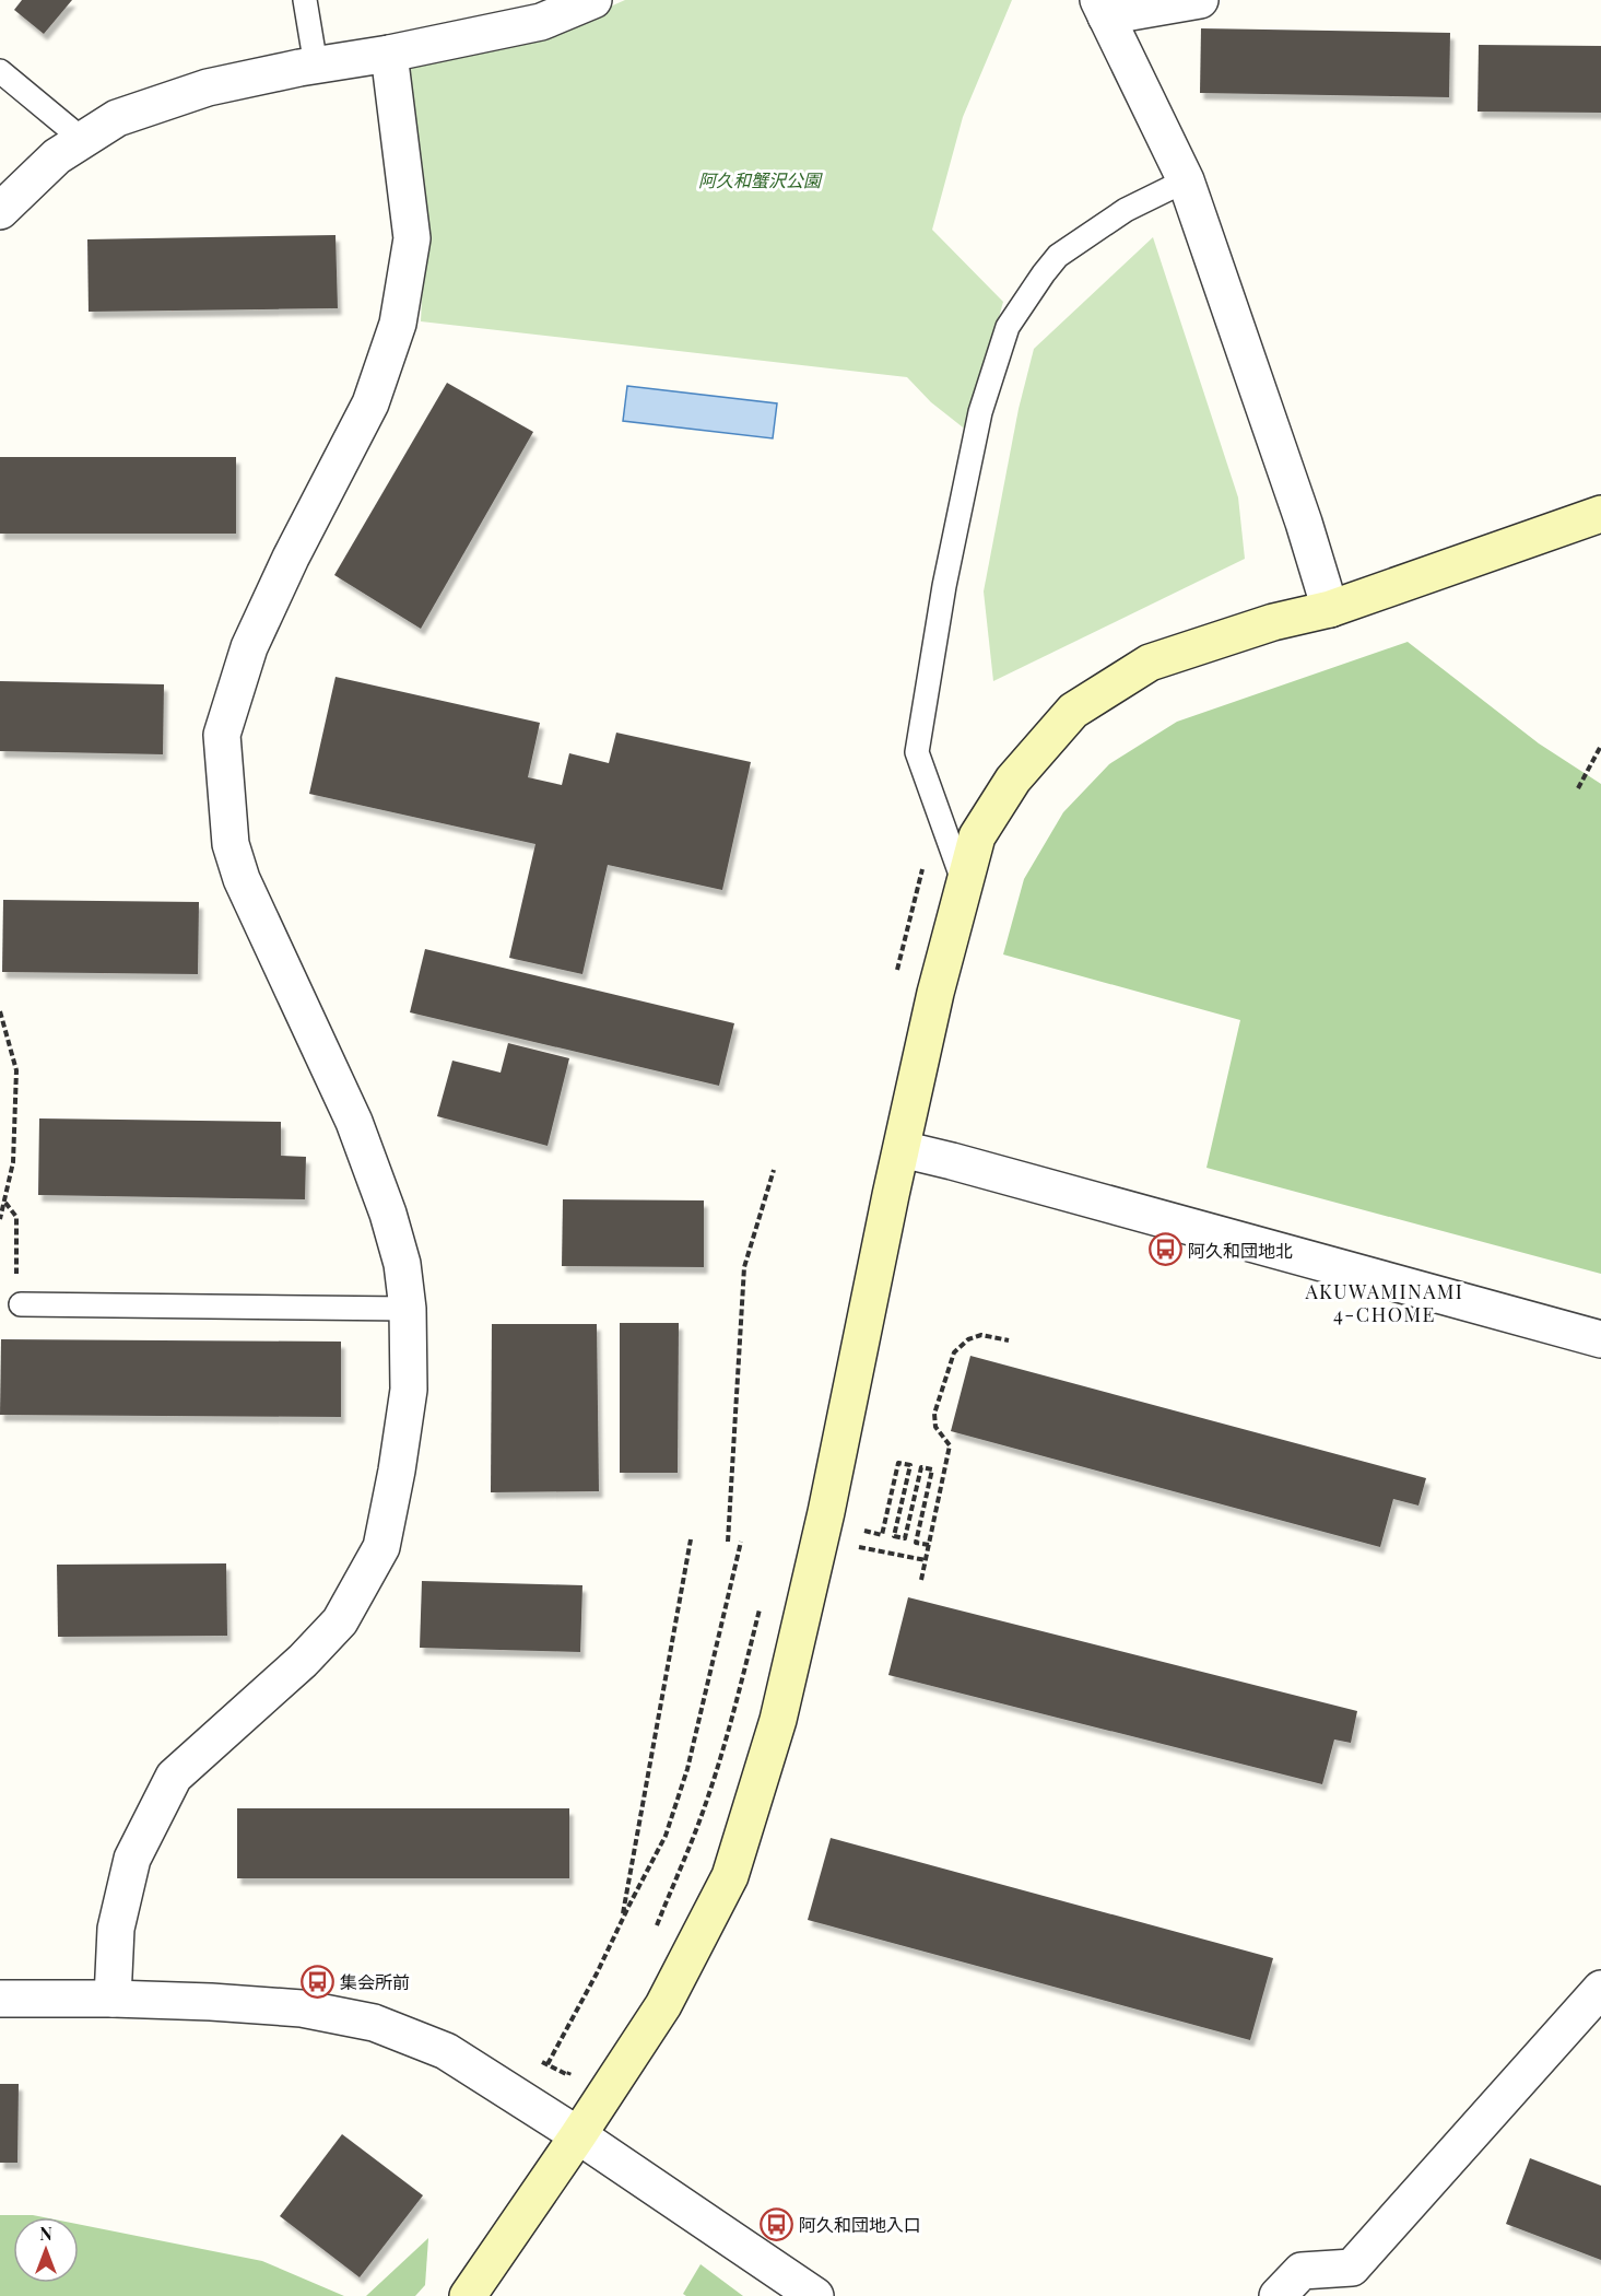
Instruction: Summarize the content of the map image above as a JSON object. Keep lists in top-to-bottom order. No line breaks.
{"districts":["AKUWAMINAMI 4-CHOME"],"parks":["阿久和蟹沢公園"],"places":{"bus stop":["阿久和団地北","集会所前","阿久和団地入口"]},"north":"top"}
